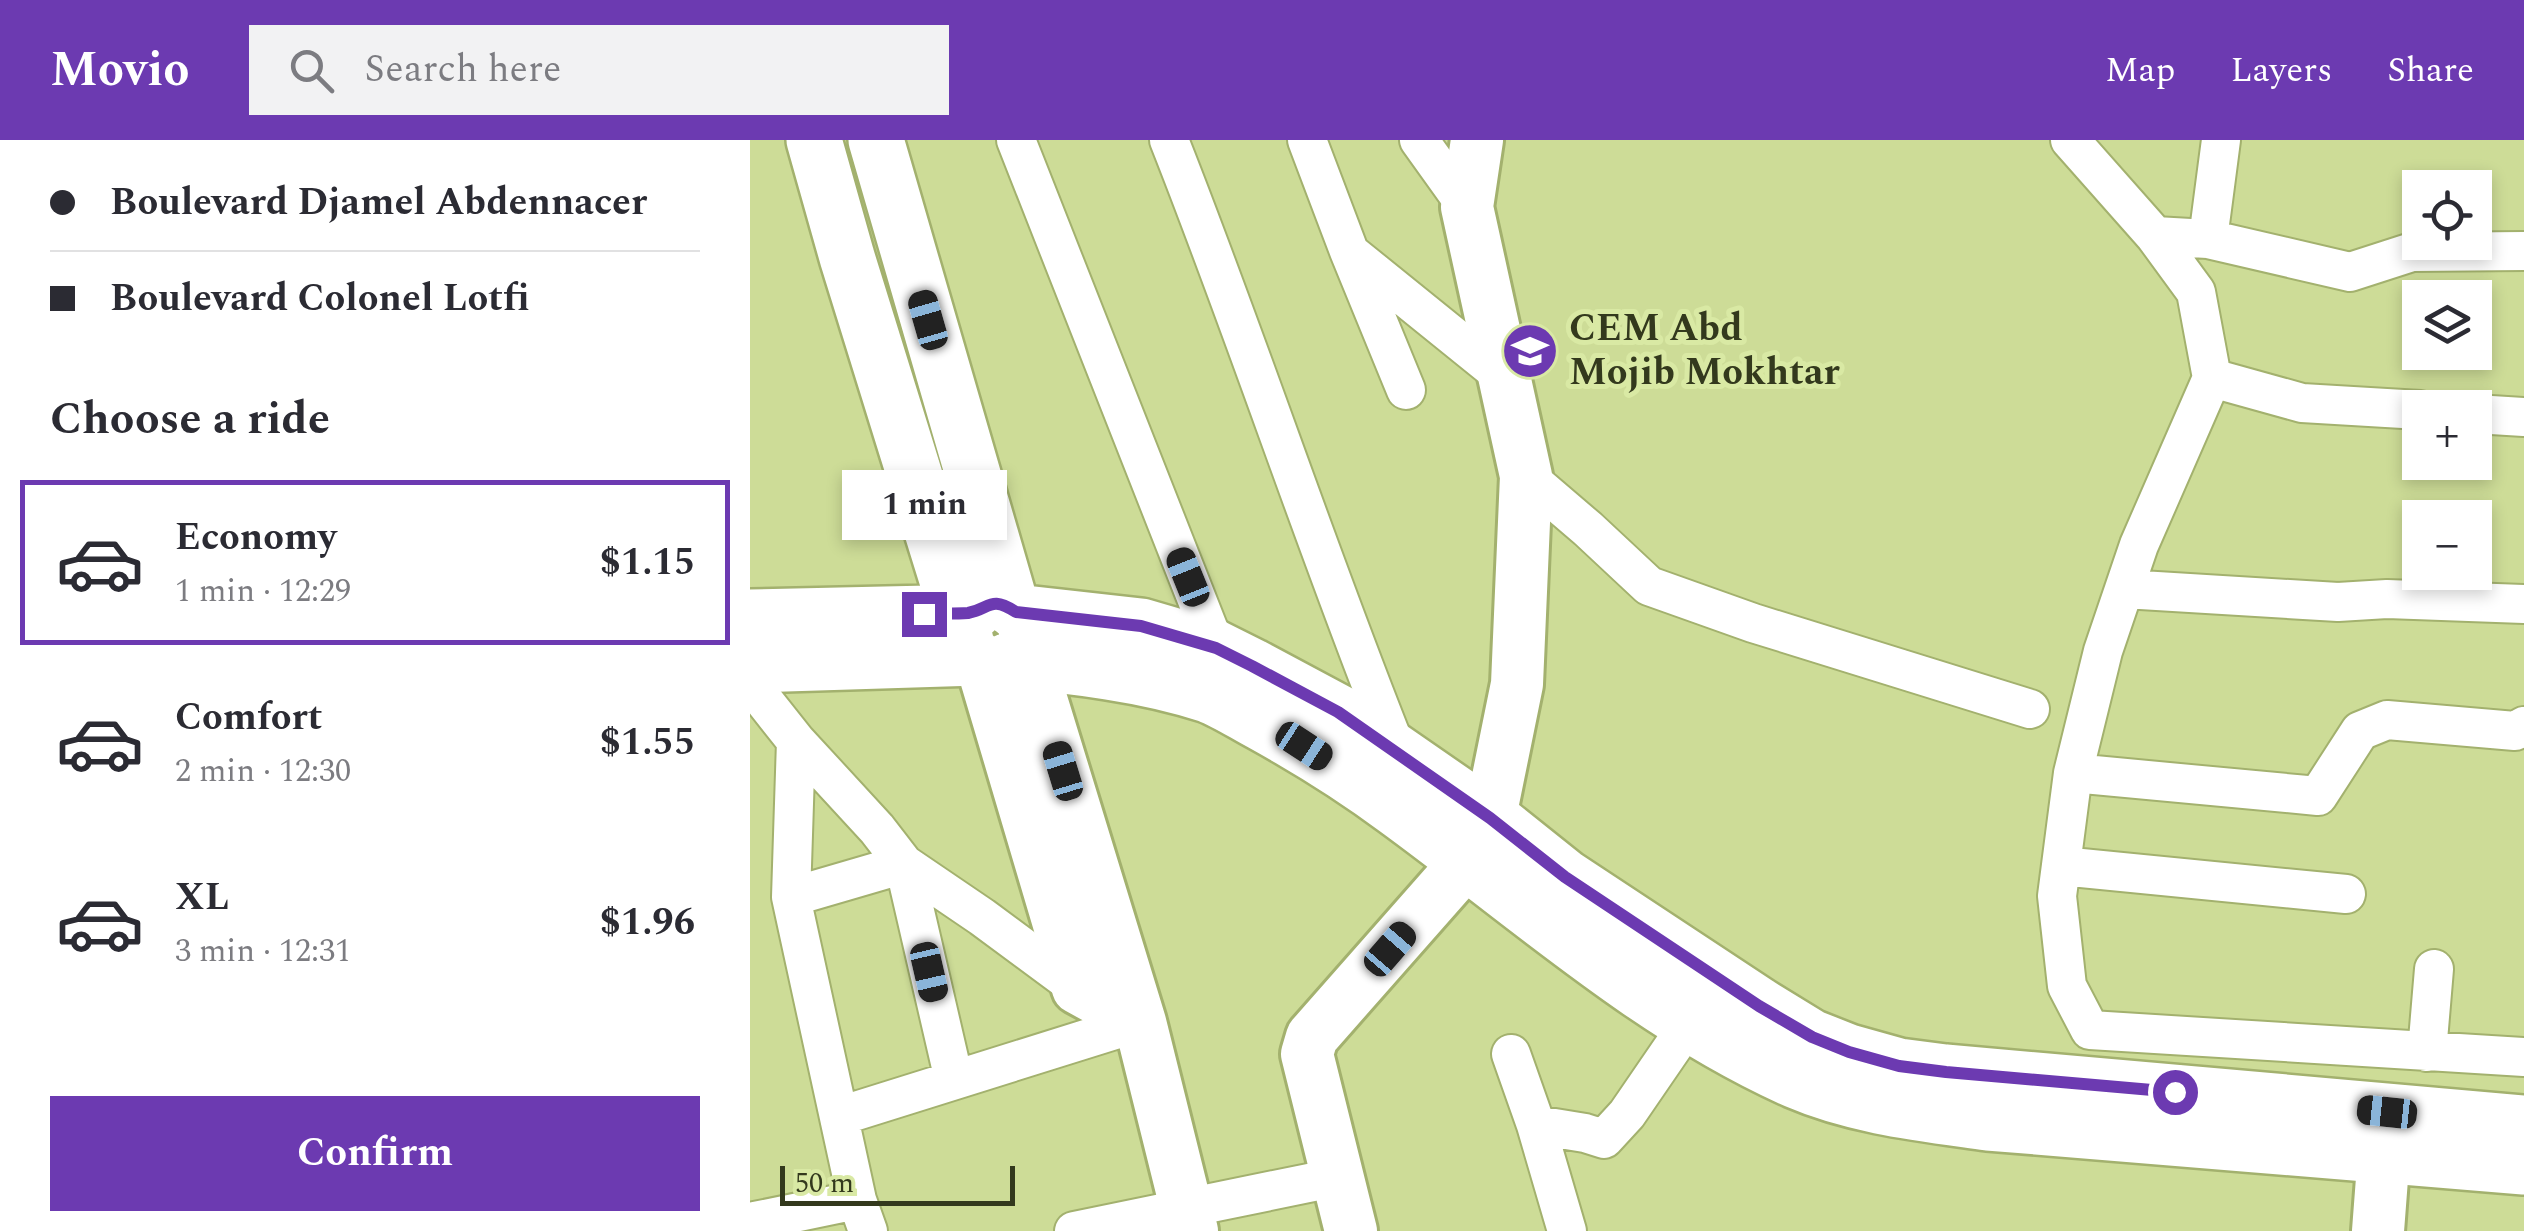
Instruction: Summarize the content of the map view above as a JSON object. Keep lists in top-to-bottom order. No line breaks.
{"places":{"school or university":["CEM Abd Mojib Mokhtar"]},"scale_bar":"50 m","page":{"header":"Movio","search":"Search here","nav":["Map","Layers","Share"],"banner":["Boulevard Djamel Abdennacer","Boulevard Colonel Lotfi"],"map_buttons":["+","−"],"heading":"Choose a ride","bubble":"1 min","list":[{"name":"Economy","note":"1 min · 12:29","value":"$1.15"},{"name":"Comfort","note":"2 min · 12:30","value":"$1.55"},{"name":"XL","note":"3 min · 12:31","value":"$1.96"}],"buttons":"Confirm","scale":"50 m"}}
